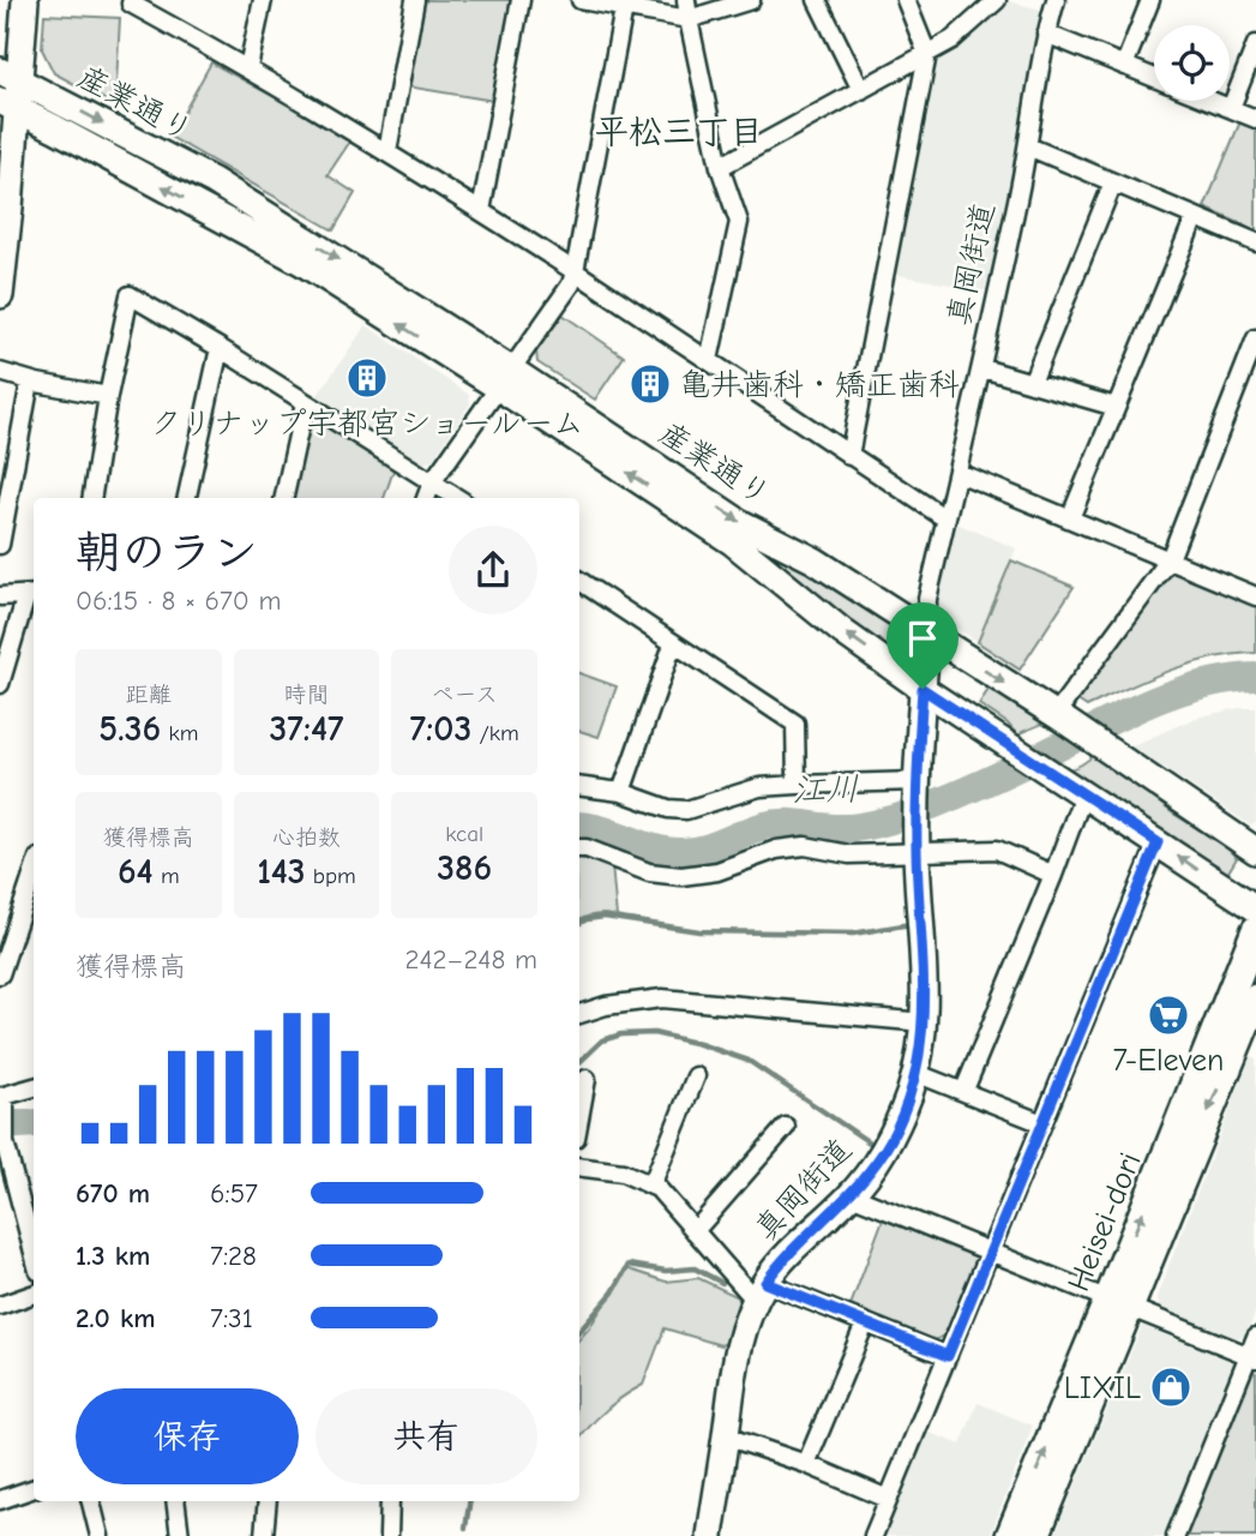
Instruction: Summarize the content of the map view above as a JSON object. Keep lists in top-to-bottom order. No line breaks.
{"streets":{"main road":["Heisei-dori"],"street":["産業通り","真岡街道"]},"crossings":[["産業通り","真岡街道"]],"districts":["平松三丁目"],"water":["江川"],"places":{"building":["クリナップ宇都宮ショールーム","亀井歯科・矯正歯科"],"supermarket":["7-Eleven"],"shop":["LIXIL"]},"page":{"heading":["朝のラン","06:15 · 8 × 670 m"],"stats":[["距離","5.36 km"],["時間","37:47"],["ペース","7:03 /km"],["獲得標高","64 m"],["心拍数","143 bpm"],["kcal","386"]],"chart":["獲得標高","242–248 m"],"list":[{"name":"670 m","note":"6:57"},{"name":"1.3 km","note":"7:28"},{"name":"2.0 km","note":"7:31"}],"buttons":["保存","共有"]}}
